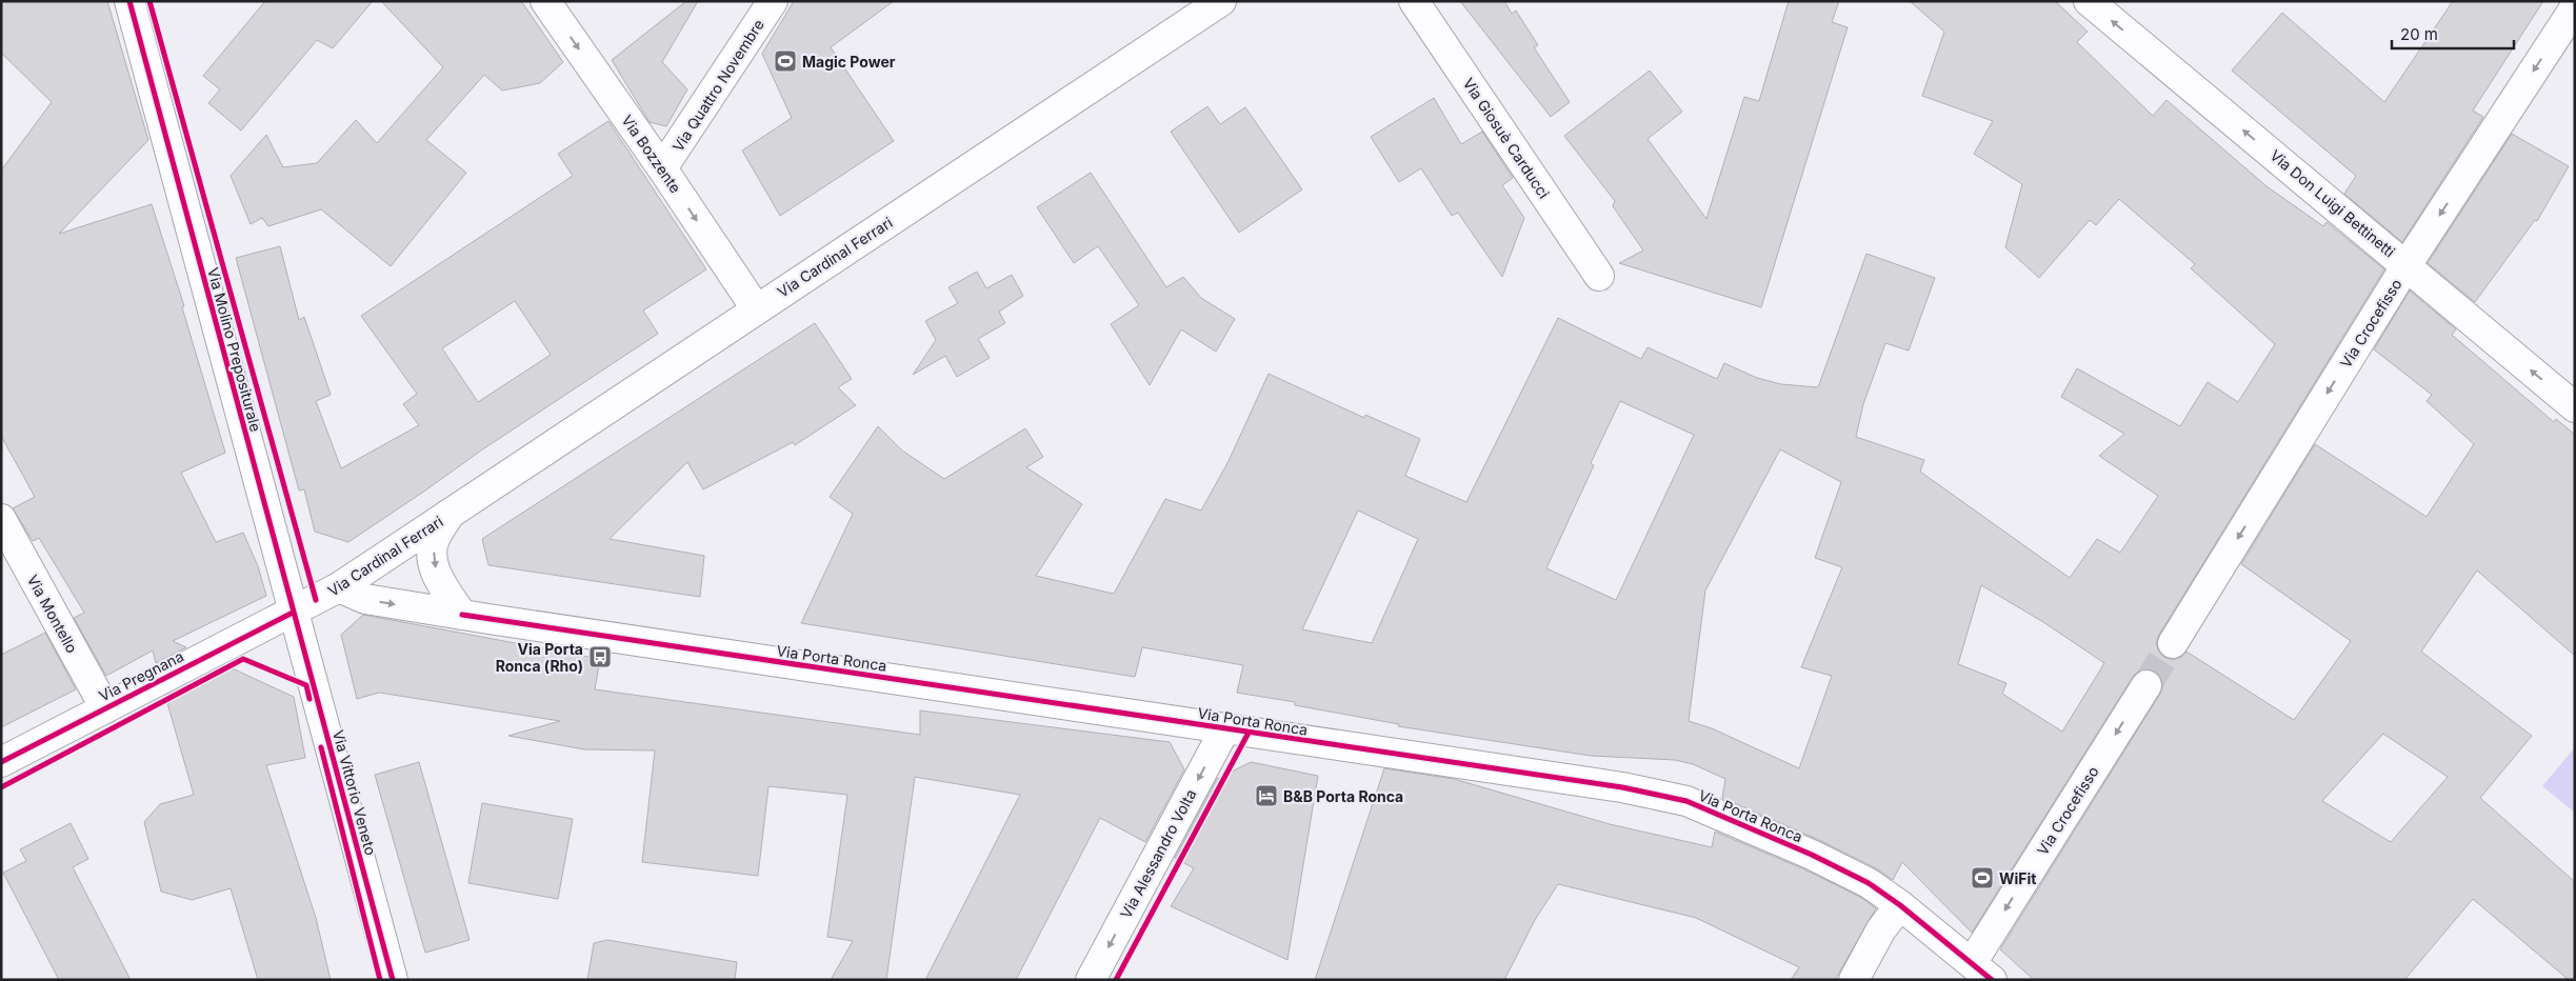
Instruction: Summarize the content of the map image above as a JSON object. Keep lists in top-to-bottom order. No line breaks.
{"streets":{"street":["Via Quattro Novembre","Via Giosuè Carducci","Via Bozzente","Via Don Luigi Bettinetti","Via Cardinal Ferrari","Via Crocefisso","Via Molino Prepositurale","Via Montello","Via Porta Ronca","Via Pregnana","Via Vittorio Veneto","Via Alessandro Volta"]},"crossings":[["Via Quattro Novembre","Via Bozzente"],["Via Bozzente","Via Cardinal Ferrari"],["Via Don Luigi Bettinetti","Via Crocefisso"],["Via Cardinal Ferrari","Via Molino Prepositurale"],["Via Cardinal Ferrari","Via Porta Ronca"],["Via Cardinal Ferrari","Via Pregnana"],["Via Cardinal Ferrari","Via Vittorio Veneto"],["Via Crocefisso","Via Porta Ronca"],["Via Molino Prepositurale","Via Pregnana"],["Via Molino Prepositurale","Via Vittorio Veneto"],["Via Montello","Via Pregnana"],["Via Porta Ronca","Via Alessandro Volta"],["Via Pregnana","Via Vittorio Veneto"]],"one_way":["Via Bozzente","Via Don Luigi Bettinetti","Via Crocefisso","Via Alessandro Volta"],"places":{"sports":["Magic Power","WiFit"],"bus stop":["Via Porta Ronca (Rho)"],"hotel":["B&B Porta Ronca"]},"scale_bar":"20 m"}
